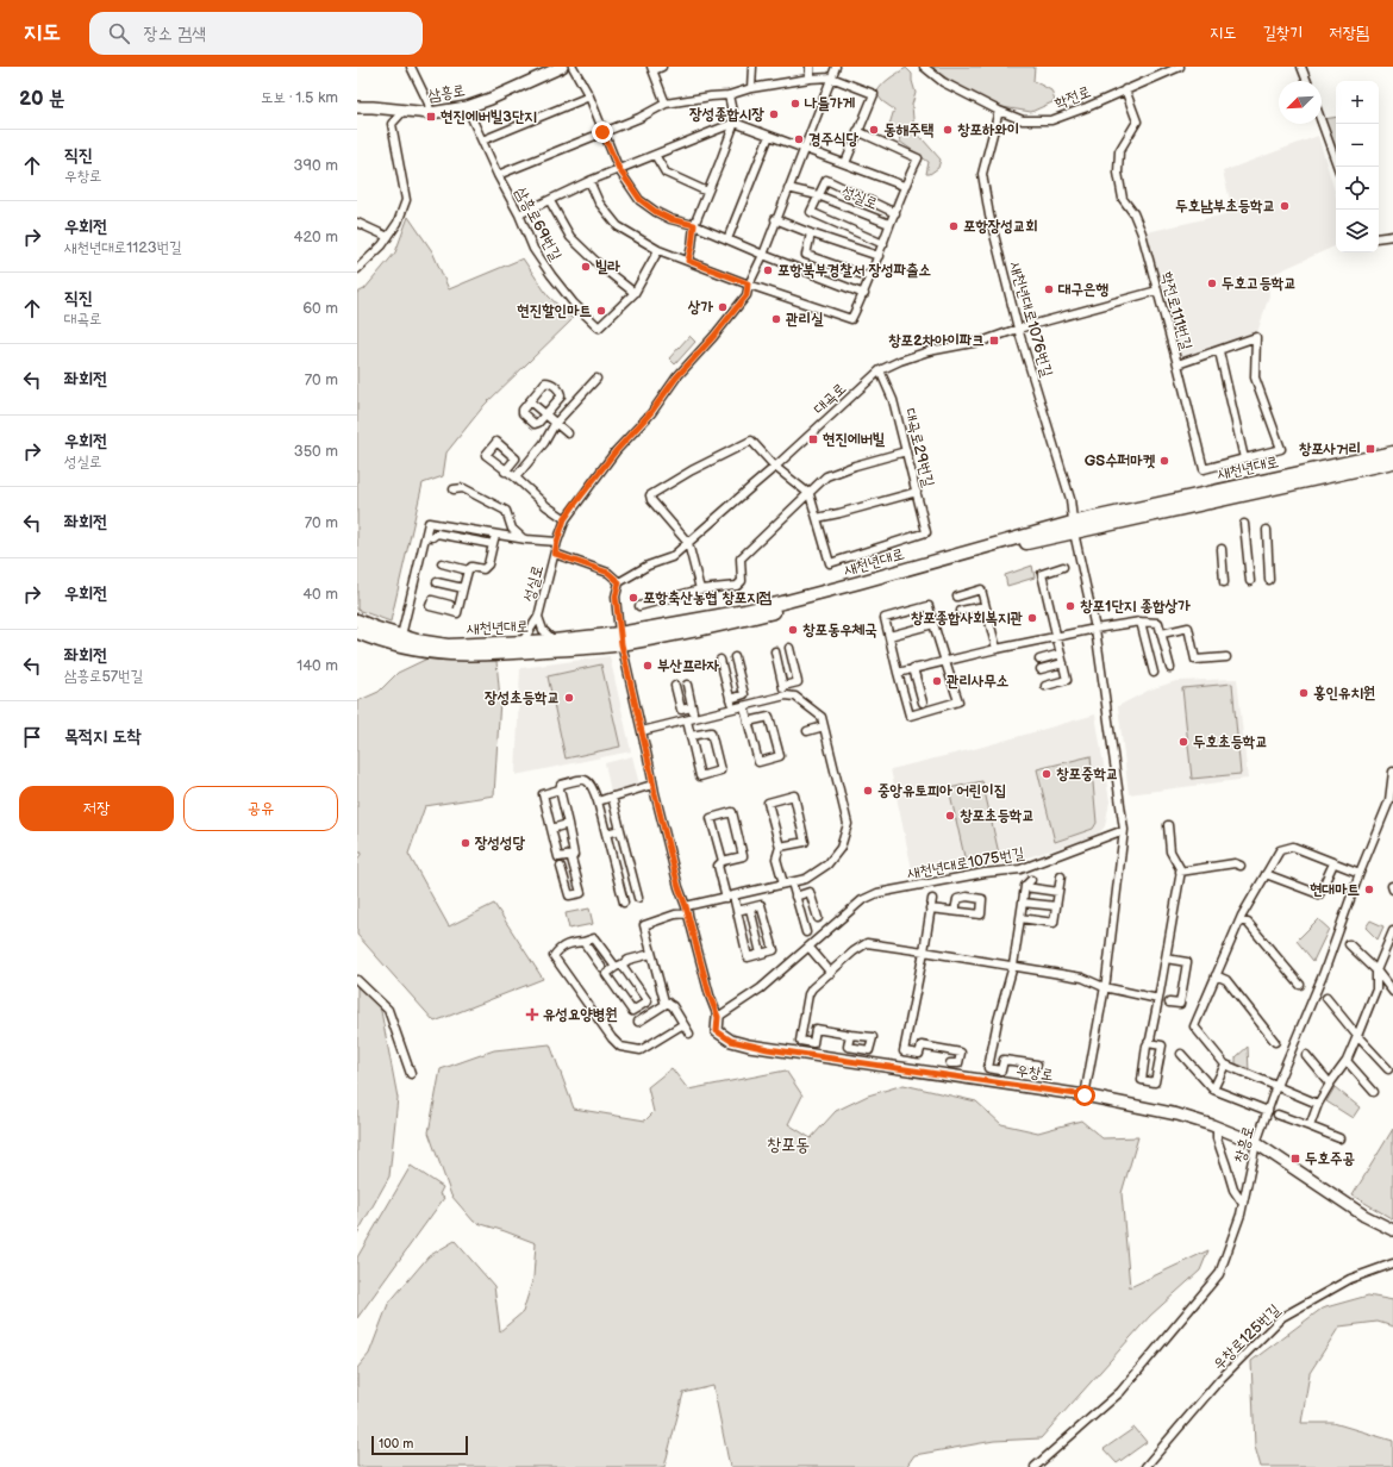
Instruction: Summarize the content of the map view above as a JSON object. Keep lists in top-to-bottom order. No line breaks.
{"streets":{"main road":["삼흥로","새천년대로","우창로"],"street":["학전로","성실로","삼흥로69번길","학전로111번길","새천년대로1076번길","대곡로","대곡로29번길","새천년대로1075번길","창흥로","우창로125번길"]},"crossings":[["삼흥로","삼흥로69번길"],["학전로","학전로111번길"],["학전로","새천년대로1076번길"],["성실로","새천년대로"],["학전로111번길","대곡로"],["새천년대로1076번길","대곡로"],["새천년대로1076번길","새천년대로"],["대곡로","대곡로29번길"],["새천년대로1075번길","우창로"],["우창로","창흥로"]],"districts":["창포동"],"places":{"other":["나들가게","장성종합시장","동해주택","창포하와이","경주식당","두호남부초등학교","포항장성교회","빌라","포항북부경찰서 장성파출소","두호고등학교","대구은행","상가","현진할인마트","관리실","GS수퍼마켓","포항축산농협 창포지점","창포1단지 종합상가","창포종합사회복지관","창포동우체국","부산프라자","관리사무소","홍인유치원","장성초등학교","두호초등학교","창포중학교","중앙유토피아 어린이집","창포초등학교","장성성당","현대마트"],"transit":["현진에버빌3단지","창포2차아이파크","현진에버빌","창포사거리","두호주공"],"health":["유성요양병원"]},"scale_bar":"100 m","north":"bottom left","page":{"header":"지도","search":"장소 검색","nav":["지도","길찾기","저장됨"],"heading":["20 분","도보 · 1.5 km"],"map_buttons":["+","−"],"list":[["직진","우창로","390 m"],["우회전","새천년대로1123번길","420 m"],["직진","대곡로","60 m"],["좌회전","70 m"],["우회전","성실로","350 m"],["좌회전","70 m"],["우회전","40 m"],["좌회전","삼흥로57번길","140 m"],"목적지 도착"],"buttons":["저장","공유"],"scale":"100 m"}}
